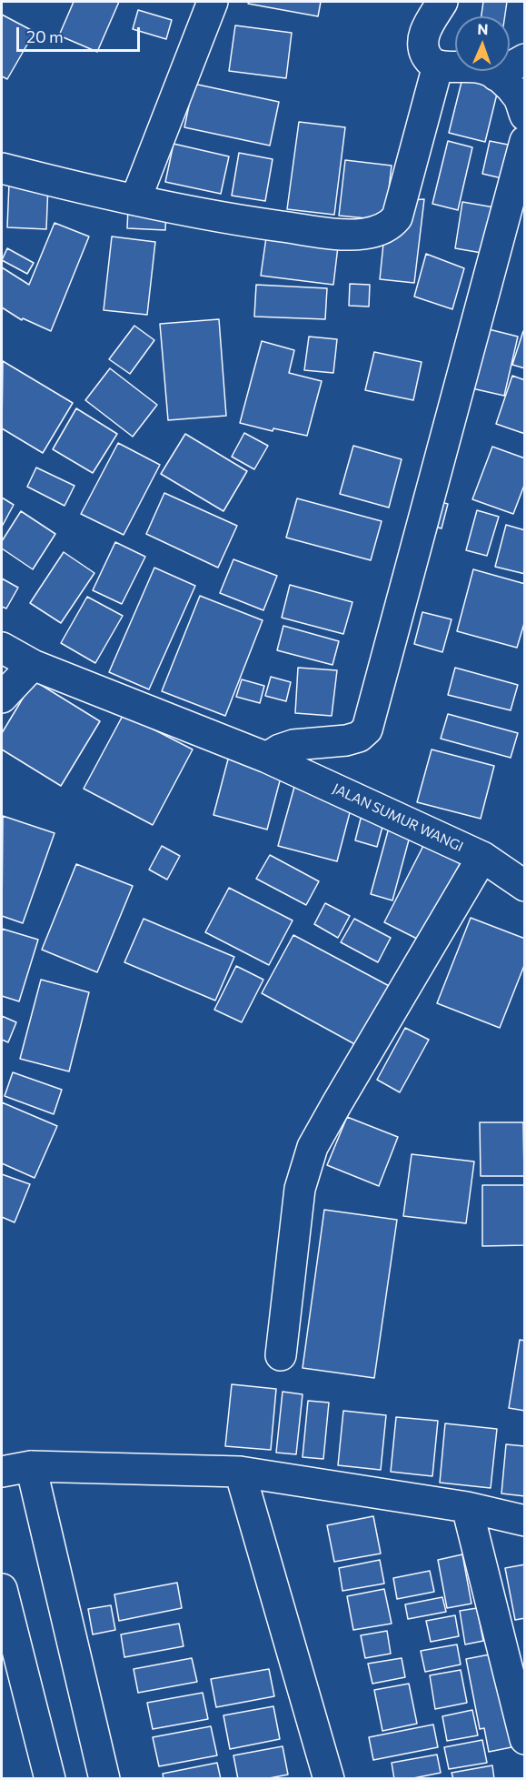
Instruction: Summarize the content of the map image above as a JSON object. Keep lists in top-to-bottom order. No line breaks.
{"streets":{"street":["JALAN SUMUR WANGI"]},"scale_bar":"20 m","north":"top"}
